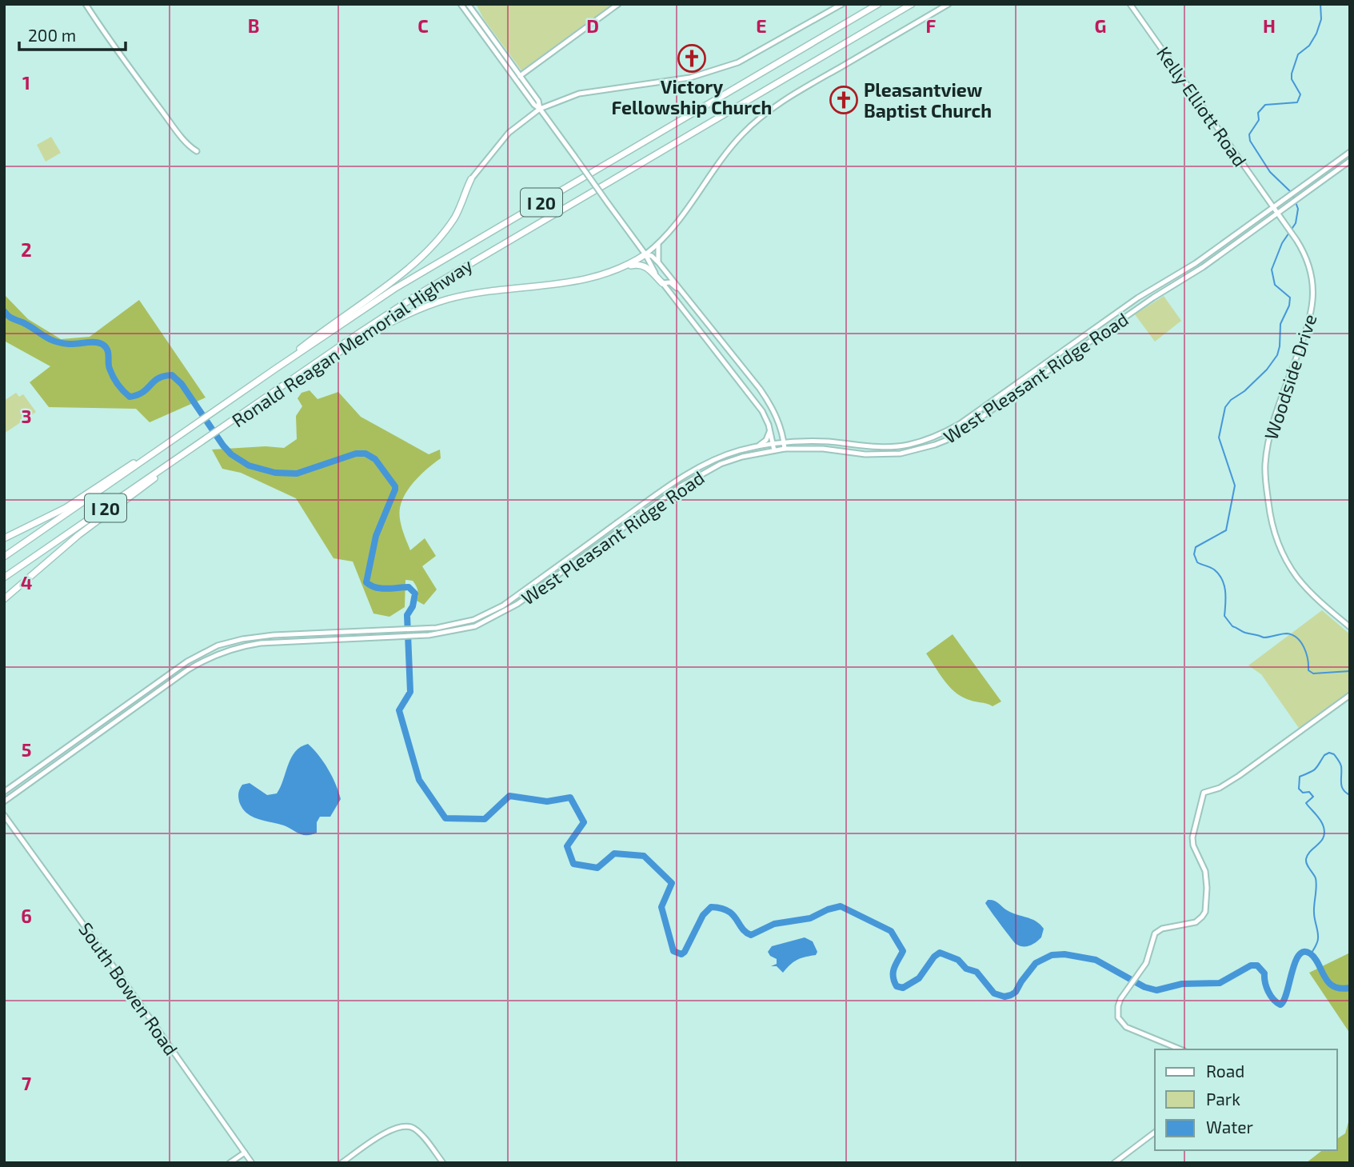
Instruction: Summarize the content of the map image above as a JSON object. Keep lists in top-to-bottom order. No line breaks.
{"streets":{"highway":["I 20","Ronald Reagan Memorial Highway"],"main road":["Kelly Elliott Road","Woodside Drive","West Pleasant Ridge Road","South Bowen Road"]},"crossings":[["Kelly Elliott Road","Woodside Drive"],["Kelly Elliott Road","West Pleasant Ridge Road"],["Woodside Drive","West Pleasant Ridge Road"]],"places":{"church":["Victory Fellowship Church","Pleasantview Baptist Church"]},"legend":["Road","Park","Water"],"scale_bar":"200 m","grid":{"columns":["B","C","D","E","F","G","H"],"rows":["1","2","3","4","5","6","7"]}}
